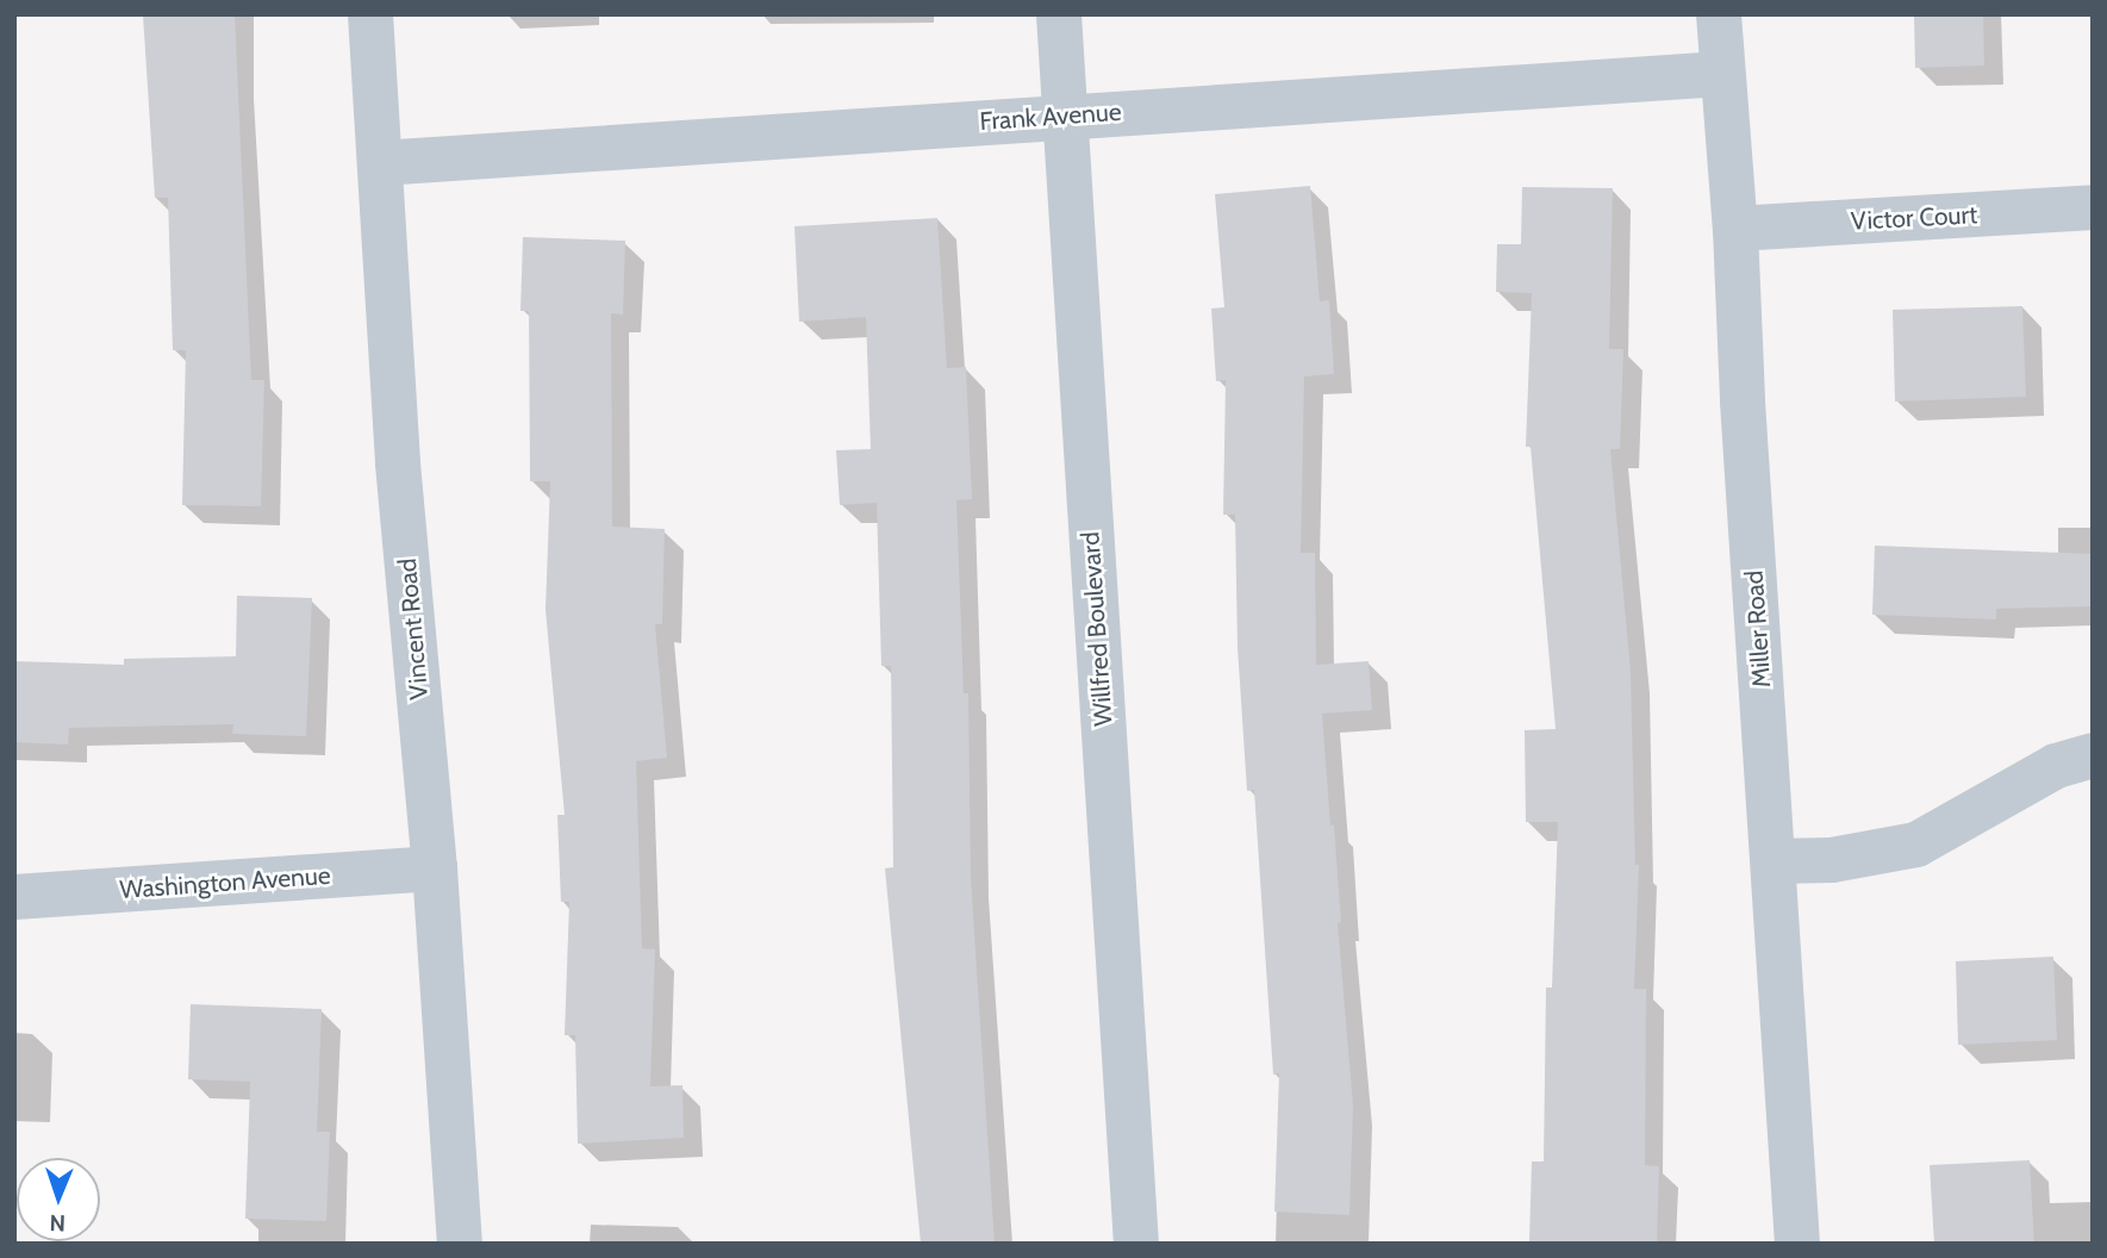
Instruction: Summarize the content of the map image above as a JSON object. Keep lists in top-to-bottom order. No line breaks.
{"streets":{"street":["Frank Avenue","Victor Court","Vincent Road","Willfred Boulevard","Miller Road","Washington Avenue"]},"crossings":[["Frank Avenue","Vincent Road"],["Frank Avenue","Willfred Boulevard"],["Frank Avenue","Miller Road"],["Victor Court","Miller Road"],["Vincent Road","Washington Avenue"]],"north":"bottom"}
